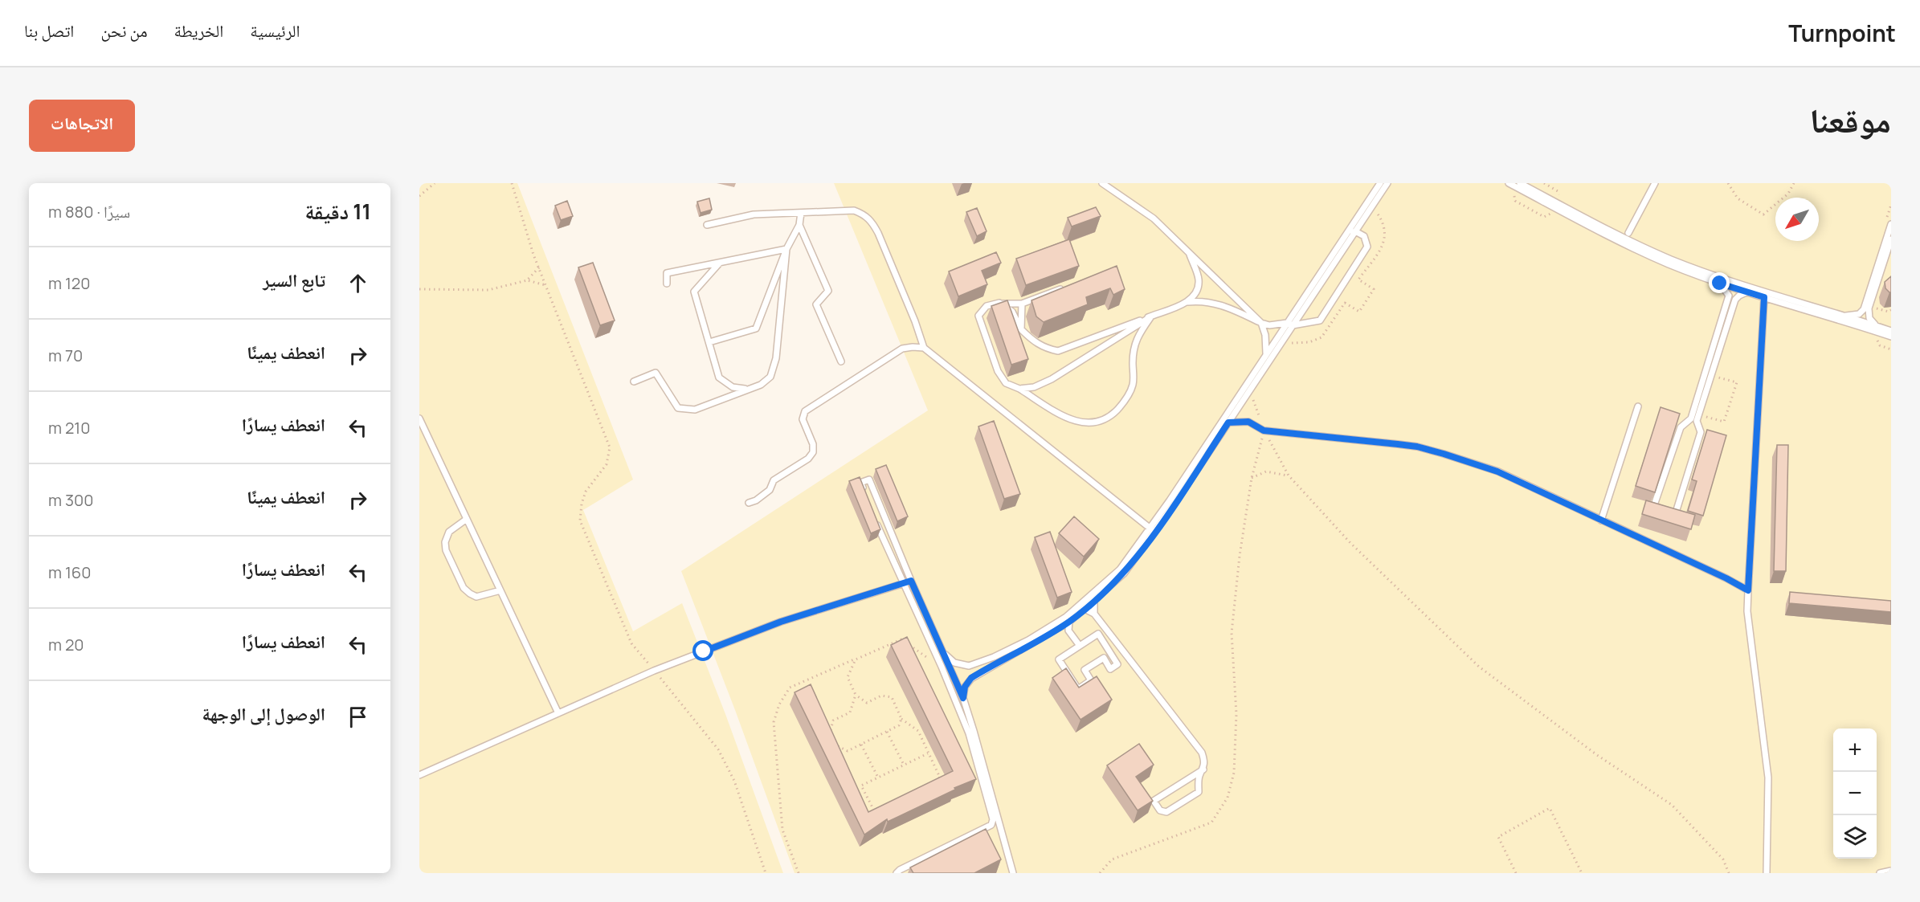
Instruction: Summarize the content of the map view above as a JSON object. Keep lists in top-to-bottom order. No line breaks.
{"north":"bottom left","page":{"header":"Turnpoint","nav":["الرئيسية","الخريطة","من نحن","اتصل بنا"],"title":"موقعنا","buttons":"الاتجاهات","heading":["11 دقيقة","سيرًا · 880 m"],"list":[["تابع السير","120 m"],["انعطف يمينًا","70 m"],["انعطف يسارًا","210 m"],["انعطف يمينًا","300 m"],["انعطف يسارًا","160 m"],["انعطف يسارًا","20 m"],"الوصول إلى الوجهة"],"map_buttons":["+","−"]}}
